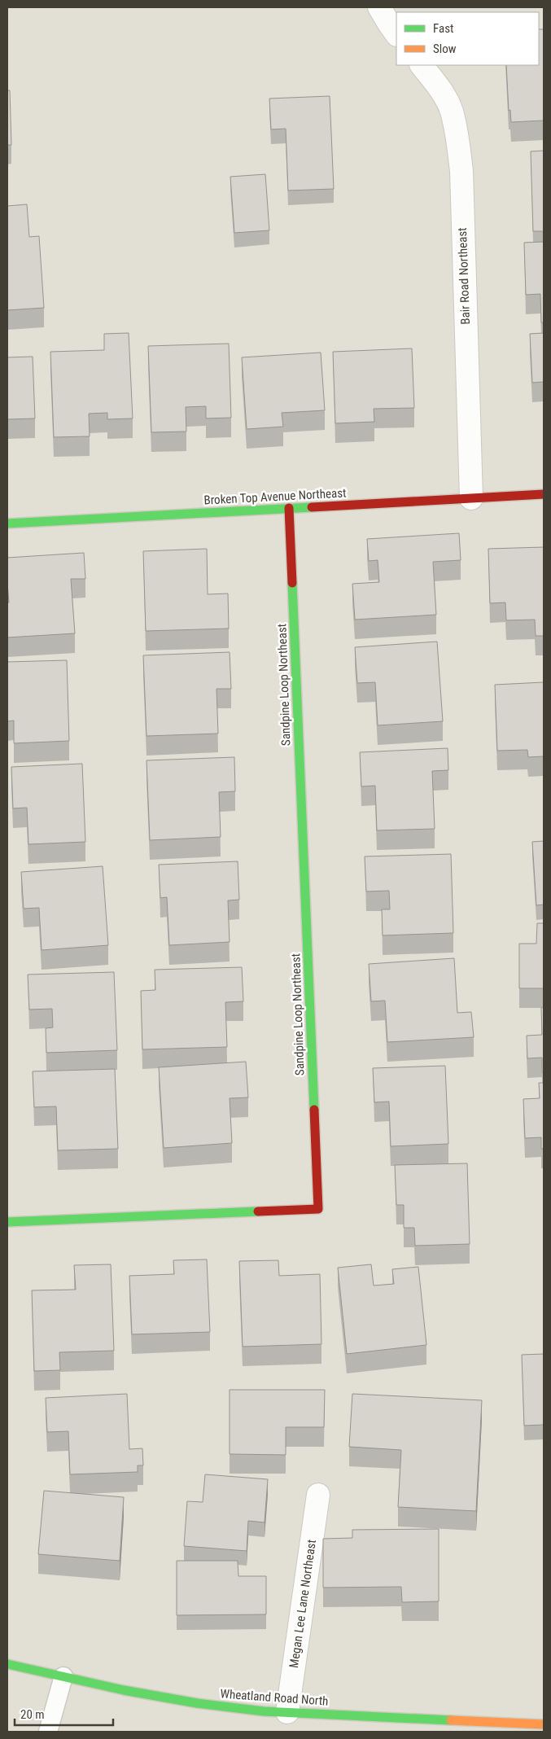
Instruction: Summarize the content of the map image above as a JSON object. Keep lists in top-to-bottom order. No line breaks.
{"streets":{"street":["Bair Road Northeast","Broken Top Avenue Northeast","Sandpine Loop Northeast","Megan Lee Lane Northeast","Wheatland Road North"]},"crossings":[["Bair Road Northeast","Broken Top Avenue Northeast"],["Broken Top Avenue Northeast","Sandpine Loop Northeast"],["Megan Lee Lane Northeast","Wheatland Road North"]],"legend":["Fast","Slow"],"scale_bar":"20 m"}
